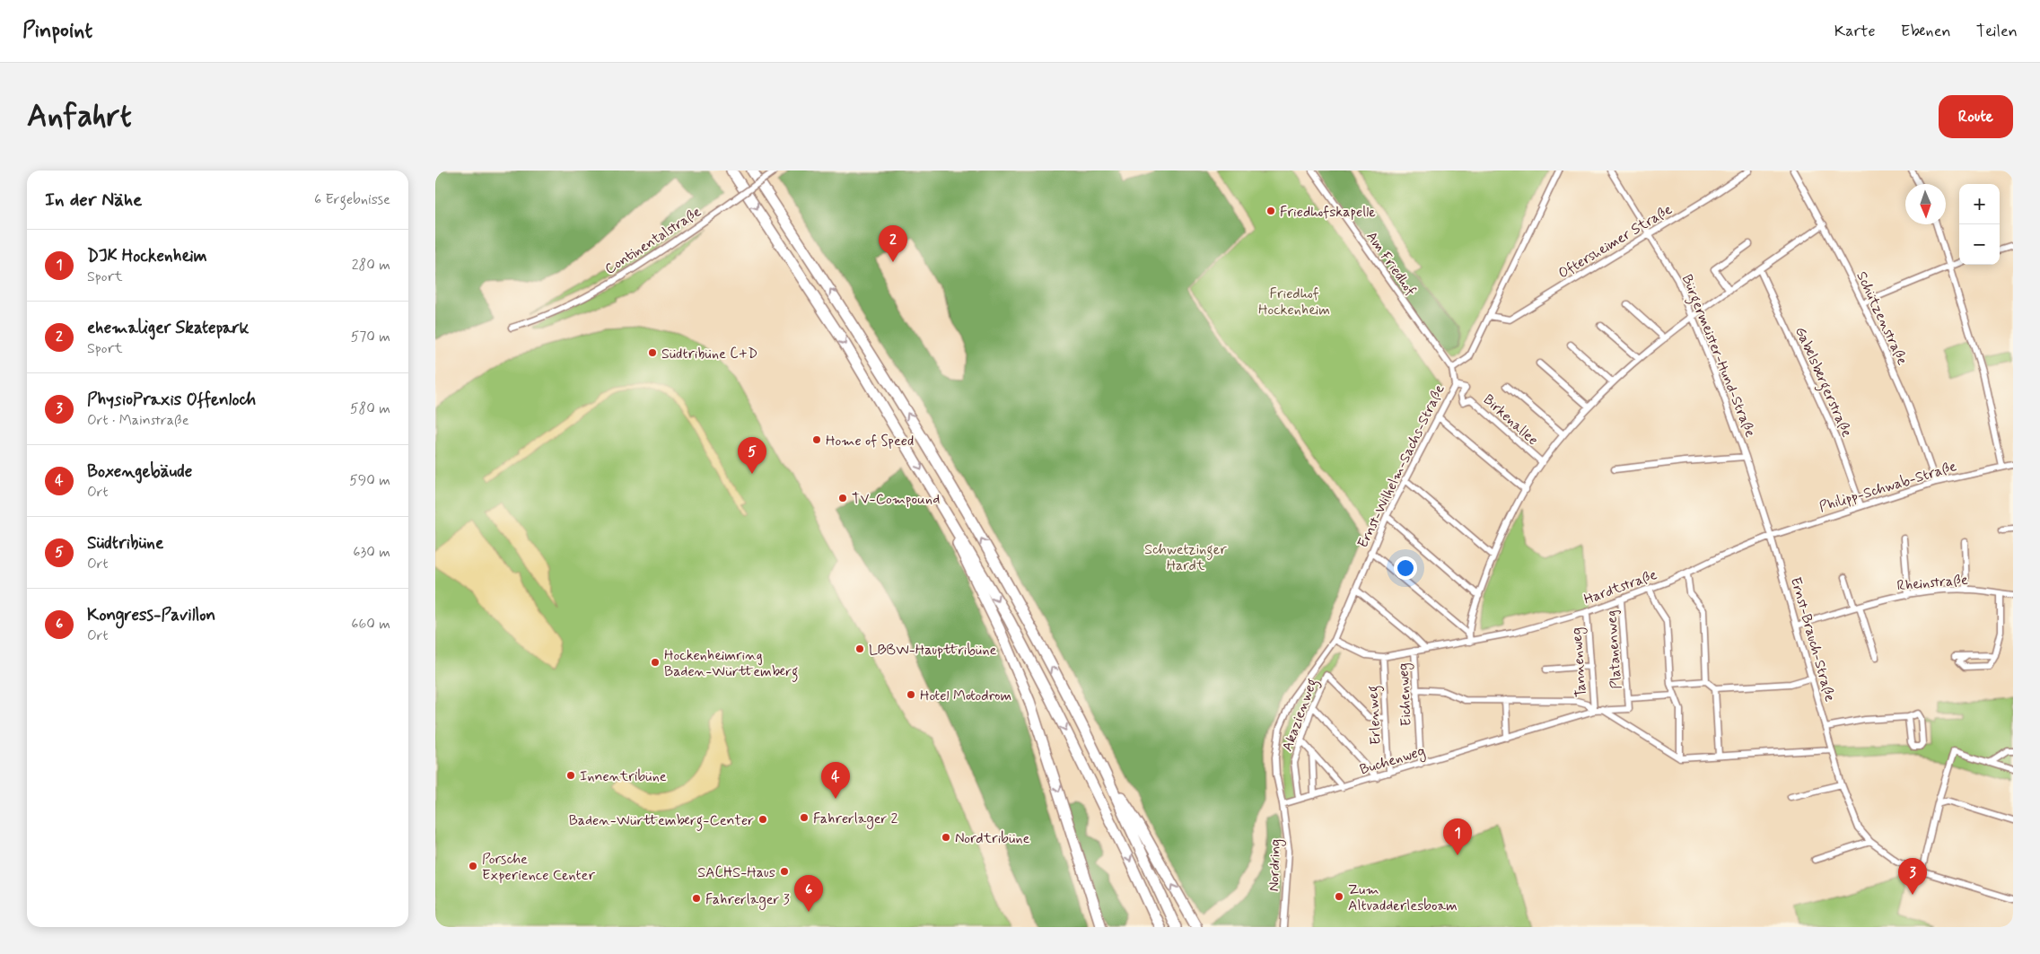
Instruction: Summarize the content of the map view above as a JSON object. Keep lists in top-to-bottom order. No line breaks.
{"streets":{"street":["Continentalstraße","Oftersheimer Straße","Am Friedhof","Schützenstraße","Bürgermeister-Hund-Straße","Gabelsbergerstraße","Birkenallee","Ernst-Wilhelm-Sachs-Straße","Philipp-Schwab-Straße","Rheinstraße","Hardtstraße","Ernst-Brauch-Straße","Platanenweg","Tannenweg","Eichenweg","Akazienweg","Erlenweg","Buchenweg","Nordring"]},"crossings":[["Oftersheimer Straße","Bürgermeister-Hund-Straße"],["Oftersheimer Straße","Ernst-Wilhelm-Sachs-Straße"],["Am Friedhof","Ernst-Wilhelm-Sachs-Straße"],["Schützenstraße","Birkenallee"],["Schützenstraße","Philipp-Schwab-Straße"],["Bürgermeister-Hund-Straße","Birkenallee"],["Bürgermeister-Hund-Straße","Philipp-Schwab-Straße"],["Bürgermeister-Hund-Straße","Hardtstraße"],["Bürgermeister-Hund-Straße","Ernst-Brauch-Straße"],["Gabelsbergerstraße","Birkenallee"],["Gabelsbergerstraße","Philipp-Schwab-Straße"],["Birkenallee","Ernst-Wilhelm-Sachs-Straße"],["Birkenallee","Hardtstraße"],["Ernst-Wilhelm-Sachs-Straße","Buchenweg"],["Ernst-Wilhelm-Sachs-Straße","Nordring"],["Philipp-Schwab-Straße","Hardtstraße"],["Philipp-Schwab-Straße","Ernst-Brauch-Straße"],["Rheinstraße","Ernst-Brauch-Straße"],["Hardtstraße","Ernst-Brauch-Straße"],["Hardtstraße","Platanenweg"],["Hardtstraße","Tannenweg"],["Platanenweg","Buchenweg"],["Tannenweg","Buchenweg"],["Eichenweg","Buchenweg"],["Akazienweg","Erlenweg"],["Akazienweg","Buchenweg"],["Erlenweg","Buchenweg"],["Buchenweg","Nordring"]],"parks":["Friedhof Hockenheim","Schwetzinger Hardt"],"places":["Friedhofskapelle","Südtribüne C+D","Home of Speed","TV-Compound","LBBW-Haupttribüne","Hockenheimring Baden-Württemberg","Hotel Motodrom","Innentribüne","Fahrerlager 2","Baden-Württemberg-Center","Nordtribüne","Porsche Experience Center","SACHS-Haus","Zum Altvadderlesboam","Fahrerlager 3"],"north":"bottom","page":{"header":"Pinpoint","nav":["Karte","Ebenen","Teilen"],"buttons":"Route","title":"Anfahrt","heading":["In der Nähe","6 Ergebnisse"],"map_buttons":["+","−"],"pins":["2","5","4","1","3","6"],"list":[{"mark":"1","name":"DJK Hockenheim","note":"Sport","value":"280 m"},{"mark":"2","name":"ehemaliger Skatepark","note":"Sport","value":"570 m"},{"mark":"3","name":"PhysioPraxis Offenloch","note":"Ort · Mainstraße","value":"580 m"},{"mark":"4","name":"Boxengebäude","note":"Ort","value":"590 m"},{"mark":"5","name":"Südtribüne","note":"Ort","value":"630 m"},{"mark":"6","name":"Kongress-Pavillon","note":"Ort","value":"660 m"}]}}
